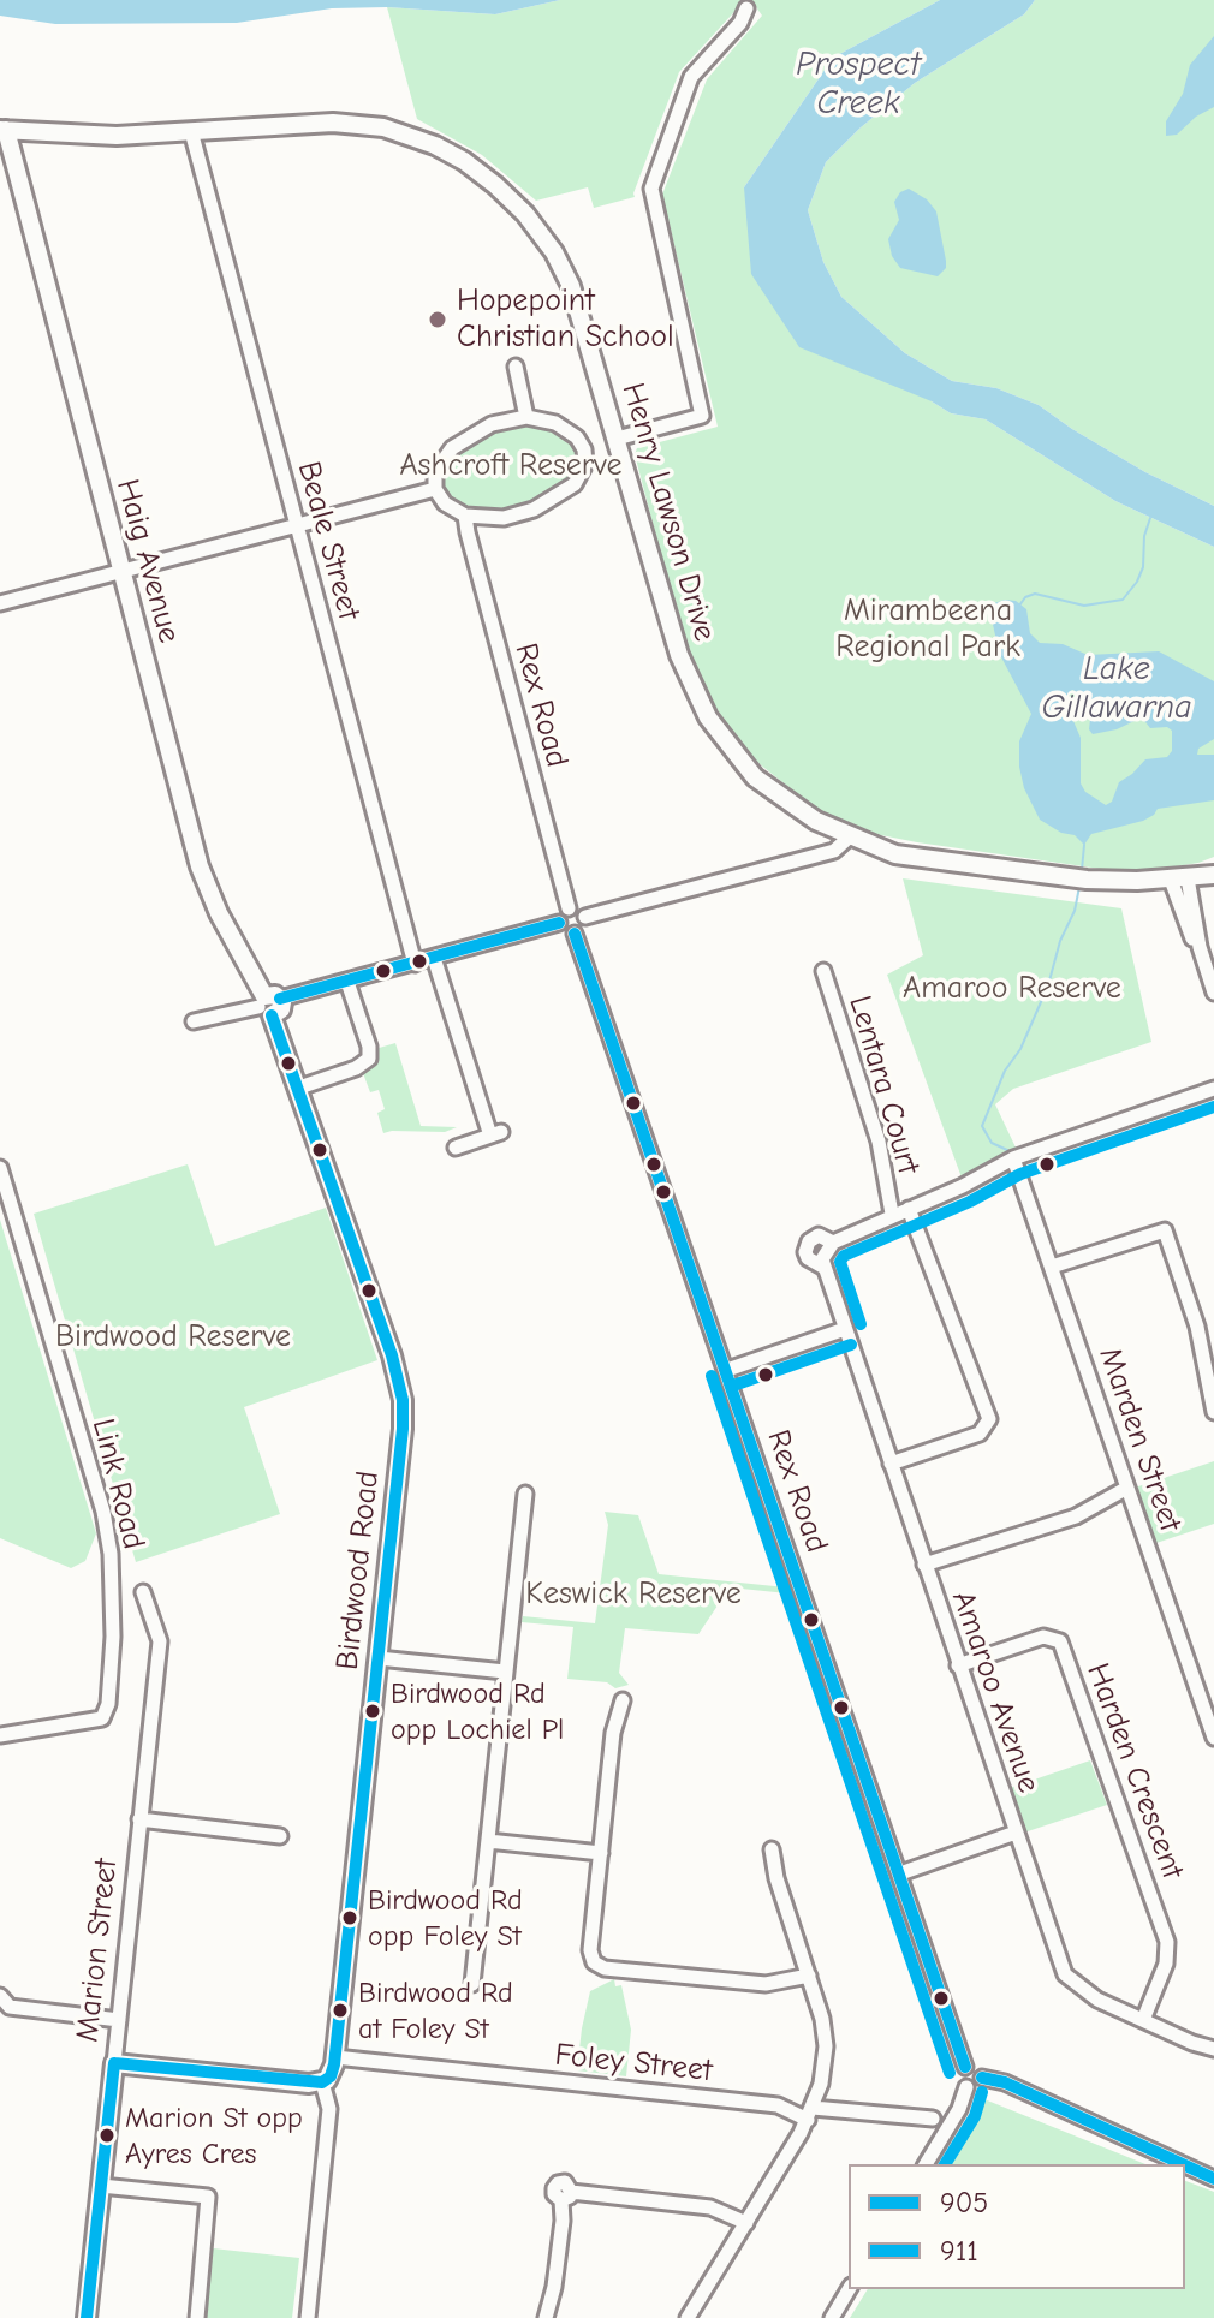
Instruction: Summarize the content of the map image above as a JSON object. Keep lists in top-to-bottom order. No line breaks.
{"streets":{"main road":["Henry Lawson Drive","Haig Avenue","Birdwood Road","Marion Street"],"street":["Beale Street","Rex Road","Lentara Court","Marden Street","Link Road","Amaroo Avenue","Harden Crescent","Foley Street"]},"crossings":[["Henry Lawson Drive","Beale Street"],["Henry Lawson Drive","Haig Avenue"],["Haig Avenue","Birdwood Road"],["Lentara Court","Amaroo Avenue"],["Marden Street","Amaroo Avenue"],["Birdwood Road","Foley Street"],["Amaroo Avenue","Harden Crescent"]],"water":["Prospect Creek","Lake Gillawarna"],"parks":["Ashcroft Reserve","Mirambeena Regional Park","Amaroo Reserve","Birdwood Reserve","Keswick Reserve"],"places":["Hopepoint Christian School","Birdwood Rd opp Lochiel Pl","Birdwood Rd opp Foley St","Birdwood Rd at Foley St","Marion St opp Ayres Cres"],"lines":["transit line 905","transit line 911"],"legend":["905","911"]}
